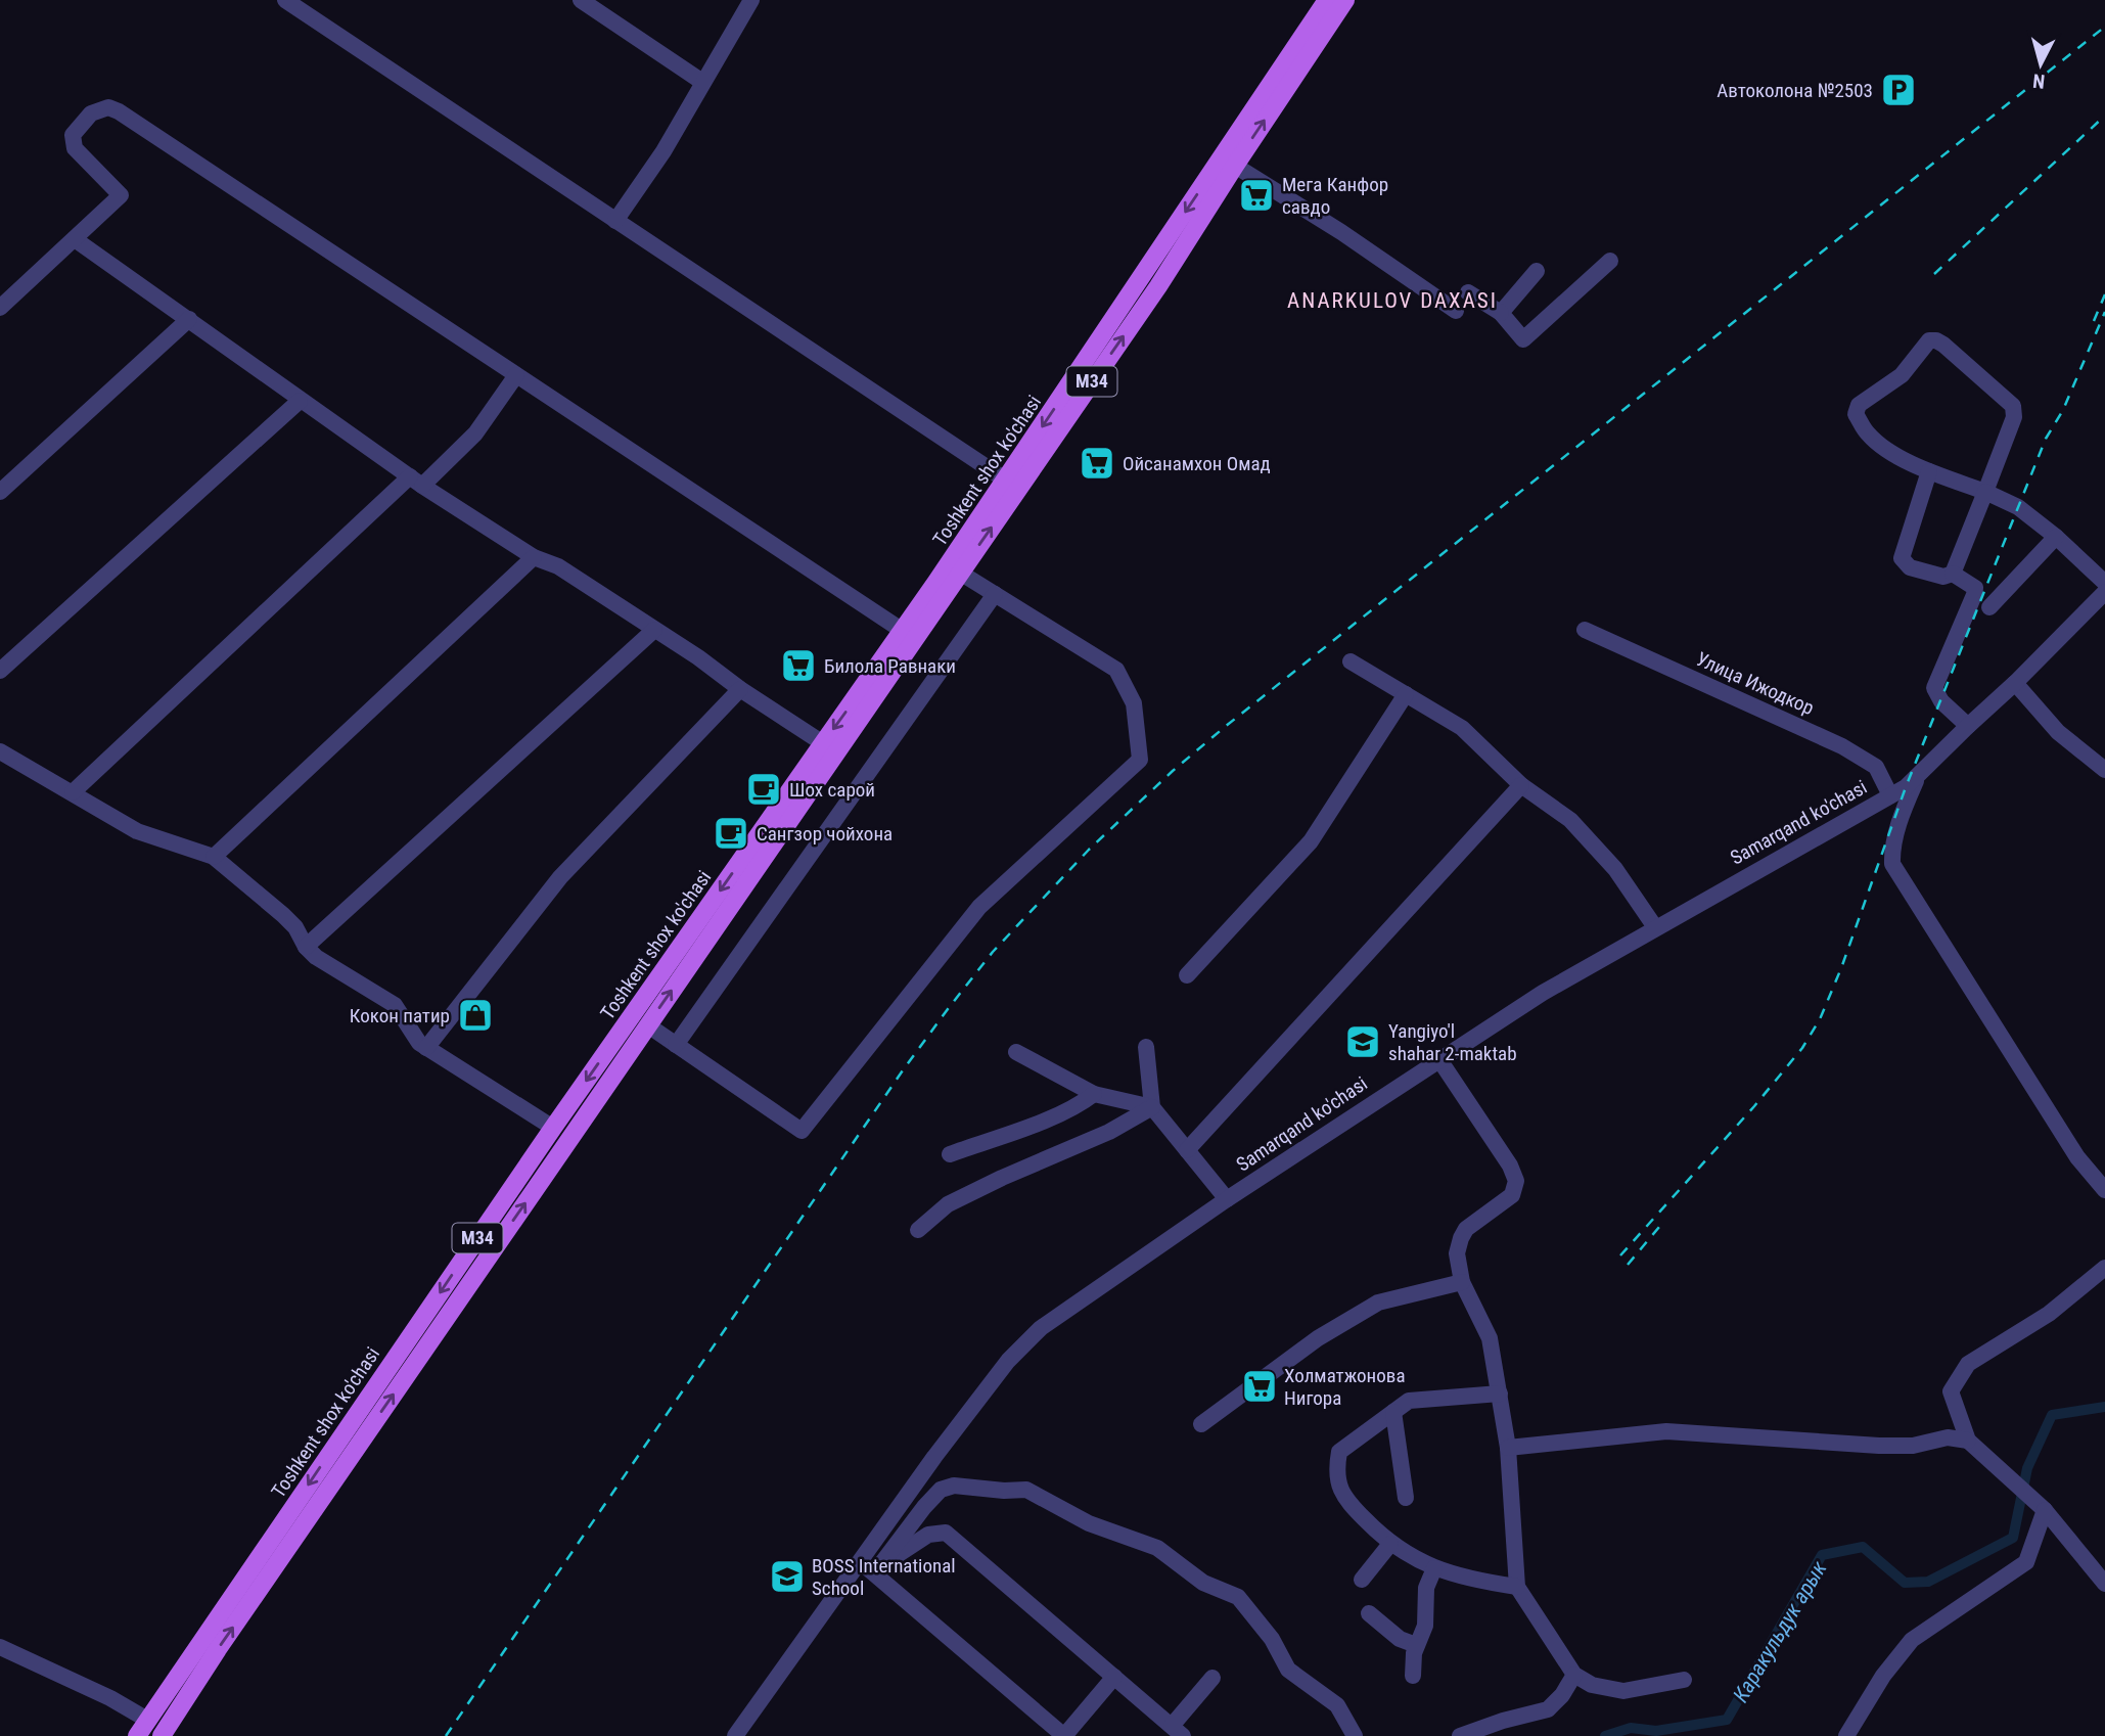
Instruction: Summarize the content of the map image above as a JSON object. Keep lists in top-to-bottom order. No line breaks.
{"streets":{"main road":["M34","Toshkent shox ko'chasi"],"street":["Улица Ижодкор","Samarqand ko'chasi"]},"crossings":[["Улица Ижодкор","Samarqand ko'chasi"]],"districts":["ANARKULOV DAXASI"],"water":["Каракульдук арык"],"places":{"parking":["Автоколона №2503"],"supermarket":["Мега Канфор савдо","Ойсанамхон Омад","Билола Равнаки","Холматжонова Нигора"],"cafe":["Шох сарой","Сангзор чойхона"],"shop":["Кокон патир"],"school or university":["Yangiyo'l shahar 2-maktab","BOSS International School"]},"north":"bottom"}
